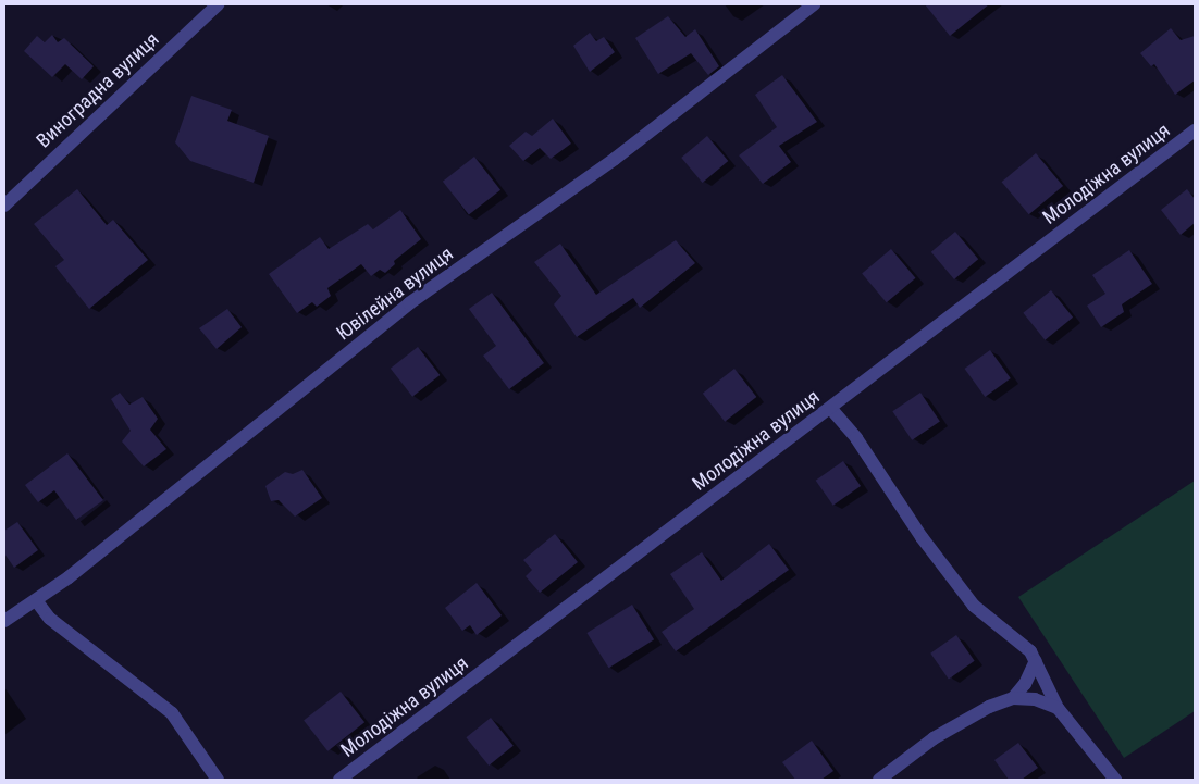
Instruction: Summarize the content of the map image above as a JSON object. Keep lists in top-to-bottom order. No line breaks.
{"streets":{"street":["Виноградна вулиця","Молодіжна вулиця","Ювілейна вулиця"]}}
